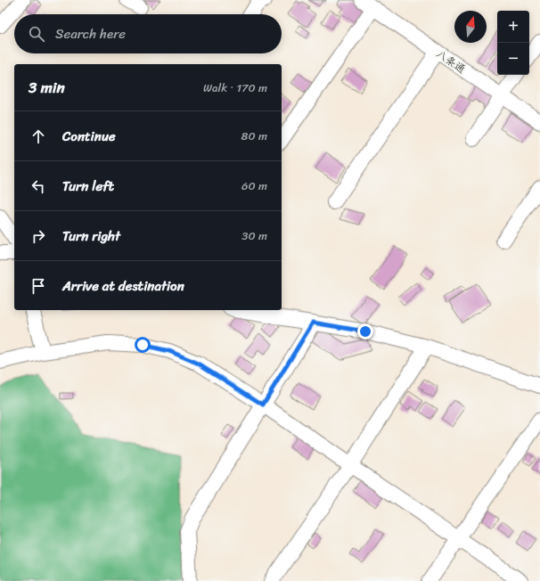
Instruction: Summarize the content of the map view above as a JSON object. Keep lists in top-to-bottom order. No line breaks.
{"streets":{"street":["八条通"]},"north":"top","page":{"map_buttons":["+","−"],"search":"Search here","heading":["3 min","Walk · 170 m"],"list":[["Continue","80 m"],["Turn left","60 m"],["Turn right","30 m"],"Arrive at destination"]}}
